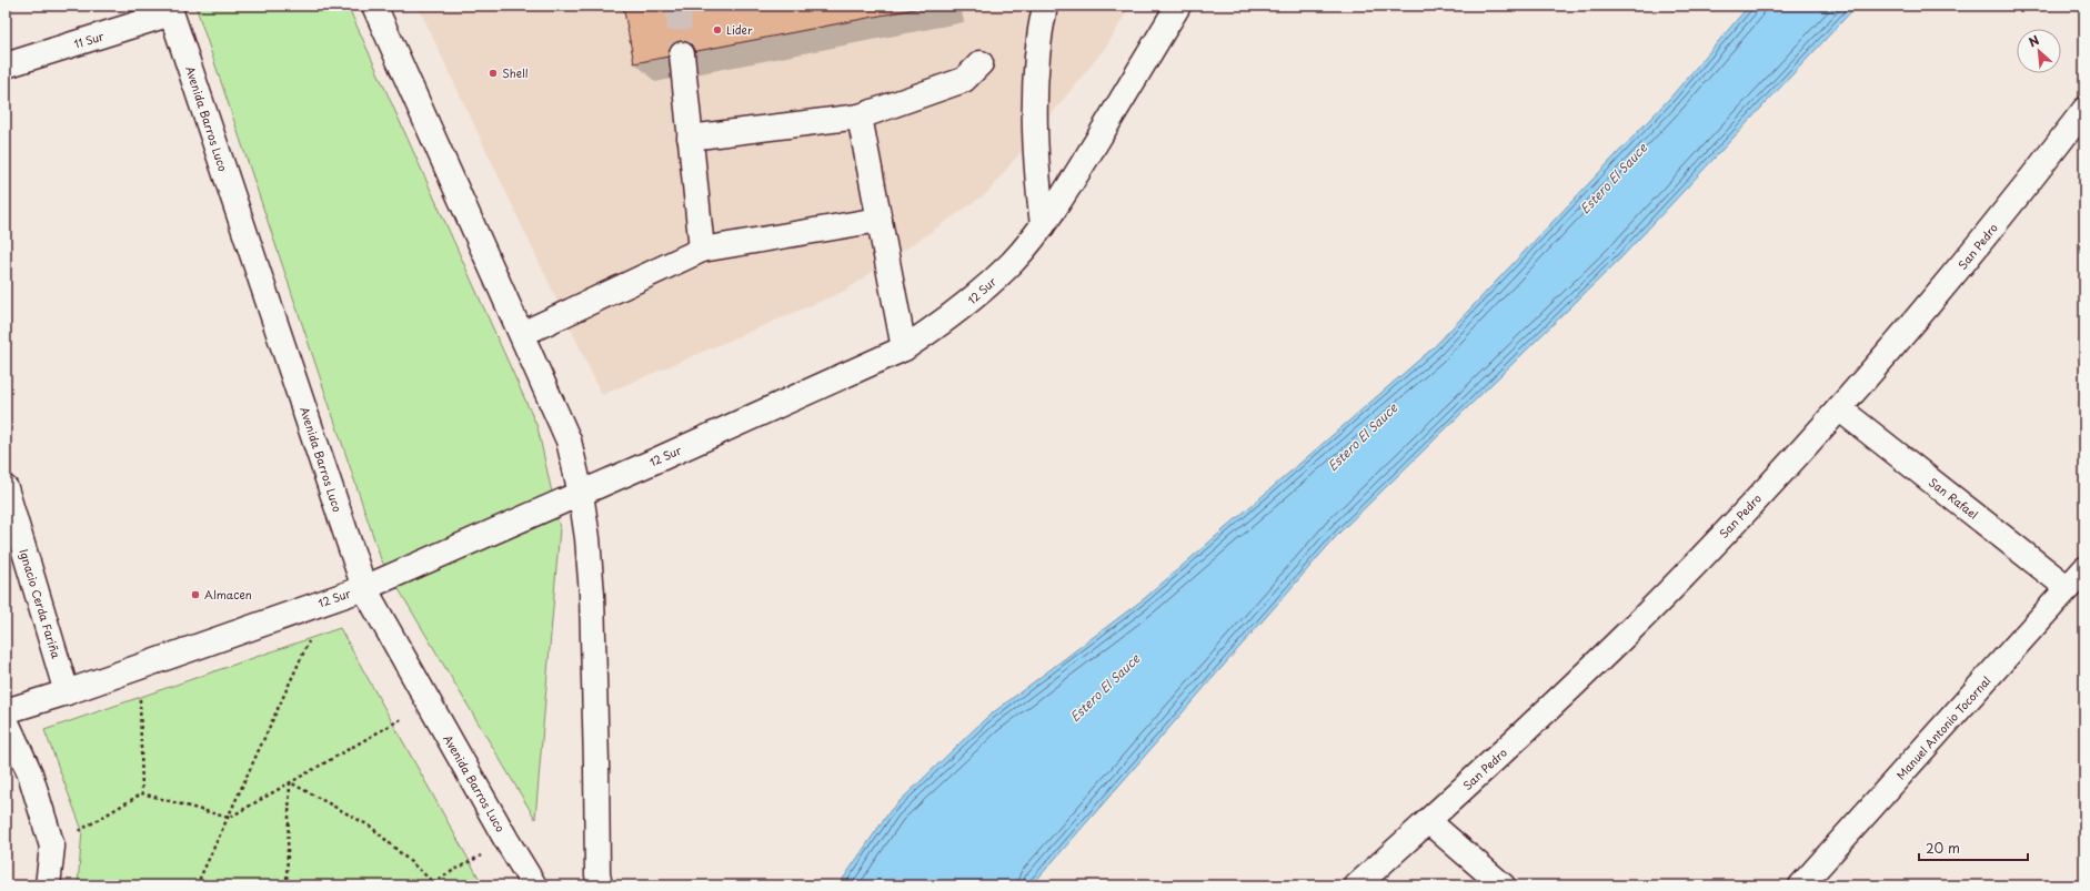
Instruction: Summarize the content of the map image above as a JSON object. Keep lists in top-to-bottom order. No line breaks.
{"streets":{"street":["11 Sur","Avenida Barros Luco","San Pedro","12 Sur","San Rafael","Ignacio Cerda Fariña","Manuel Antonio Tocornal"]},"crossings":[["11 Sur","Avenida Barros Luco"],["Avenida Barros Luco","12 Sur"],["San Pedro","San Rafael"],["12 Sur","Ignacio Cerda Fariña"],["San Rafael","Manuel Antonio Tocornal"]],"water":["Estero El Sauce"],"places":["Lider","Shell","Almacen"],"scale_bar":"20 m","north":"top left"}
